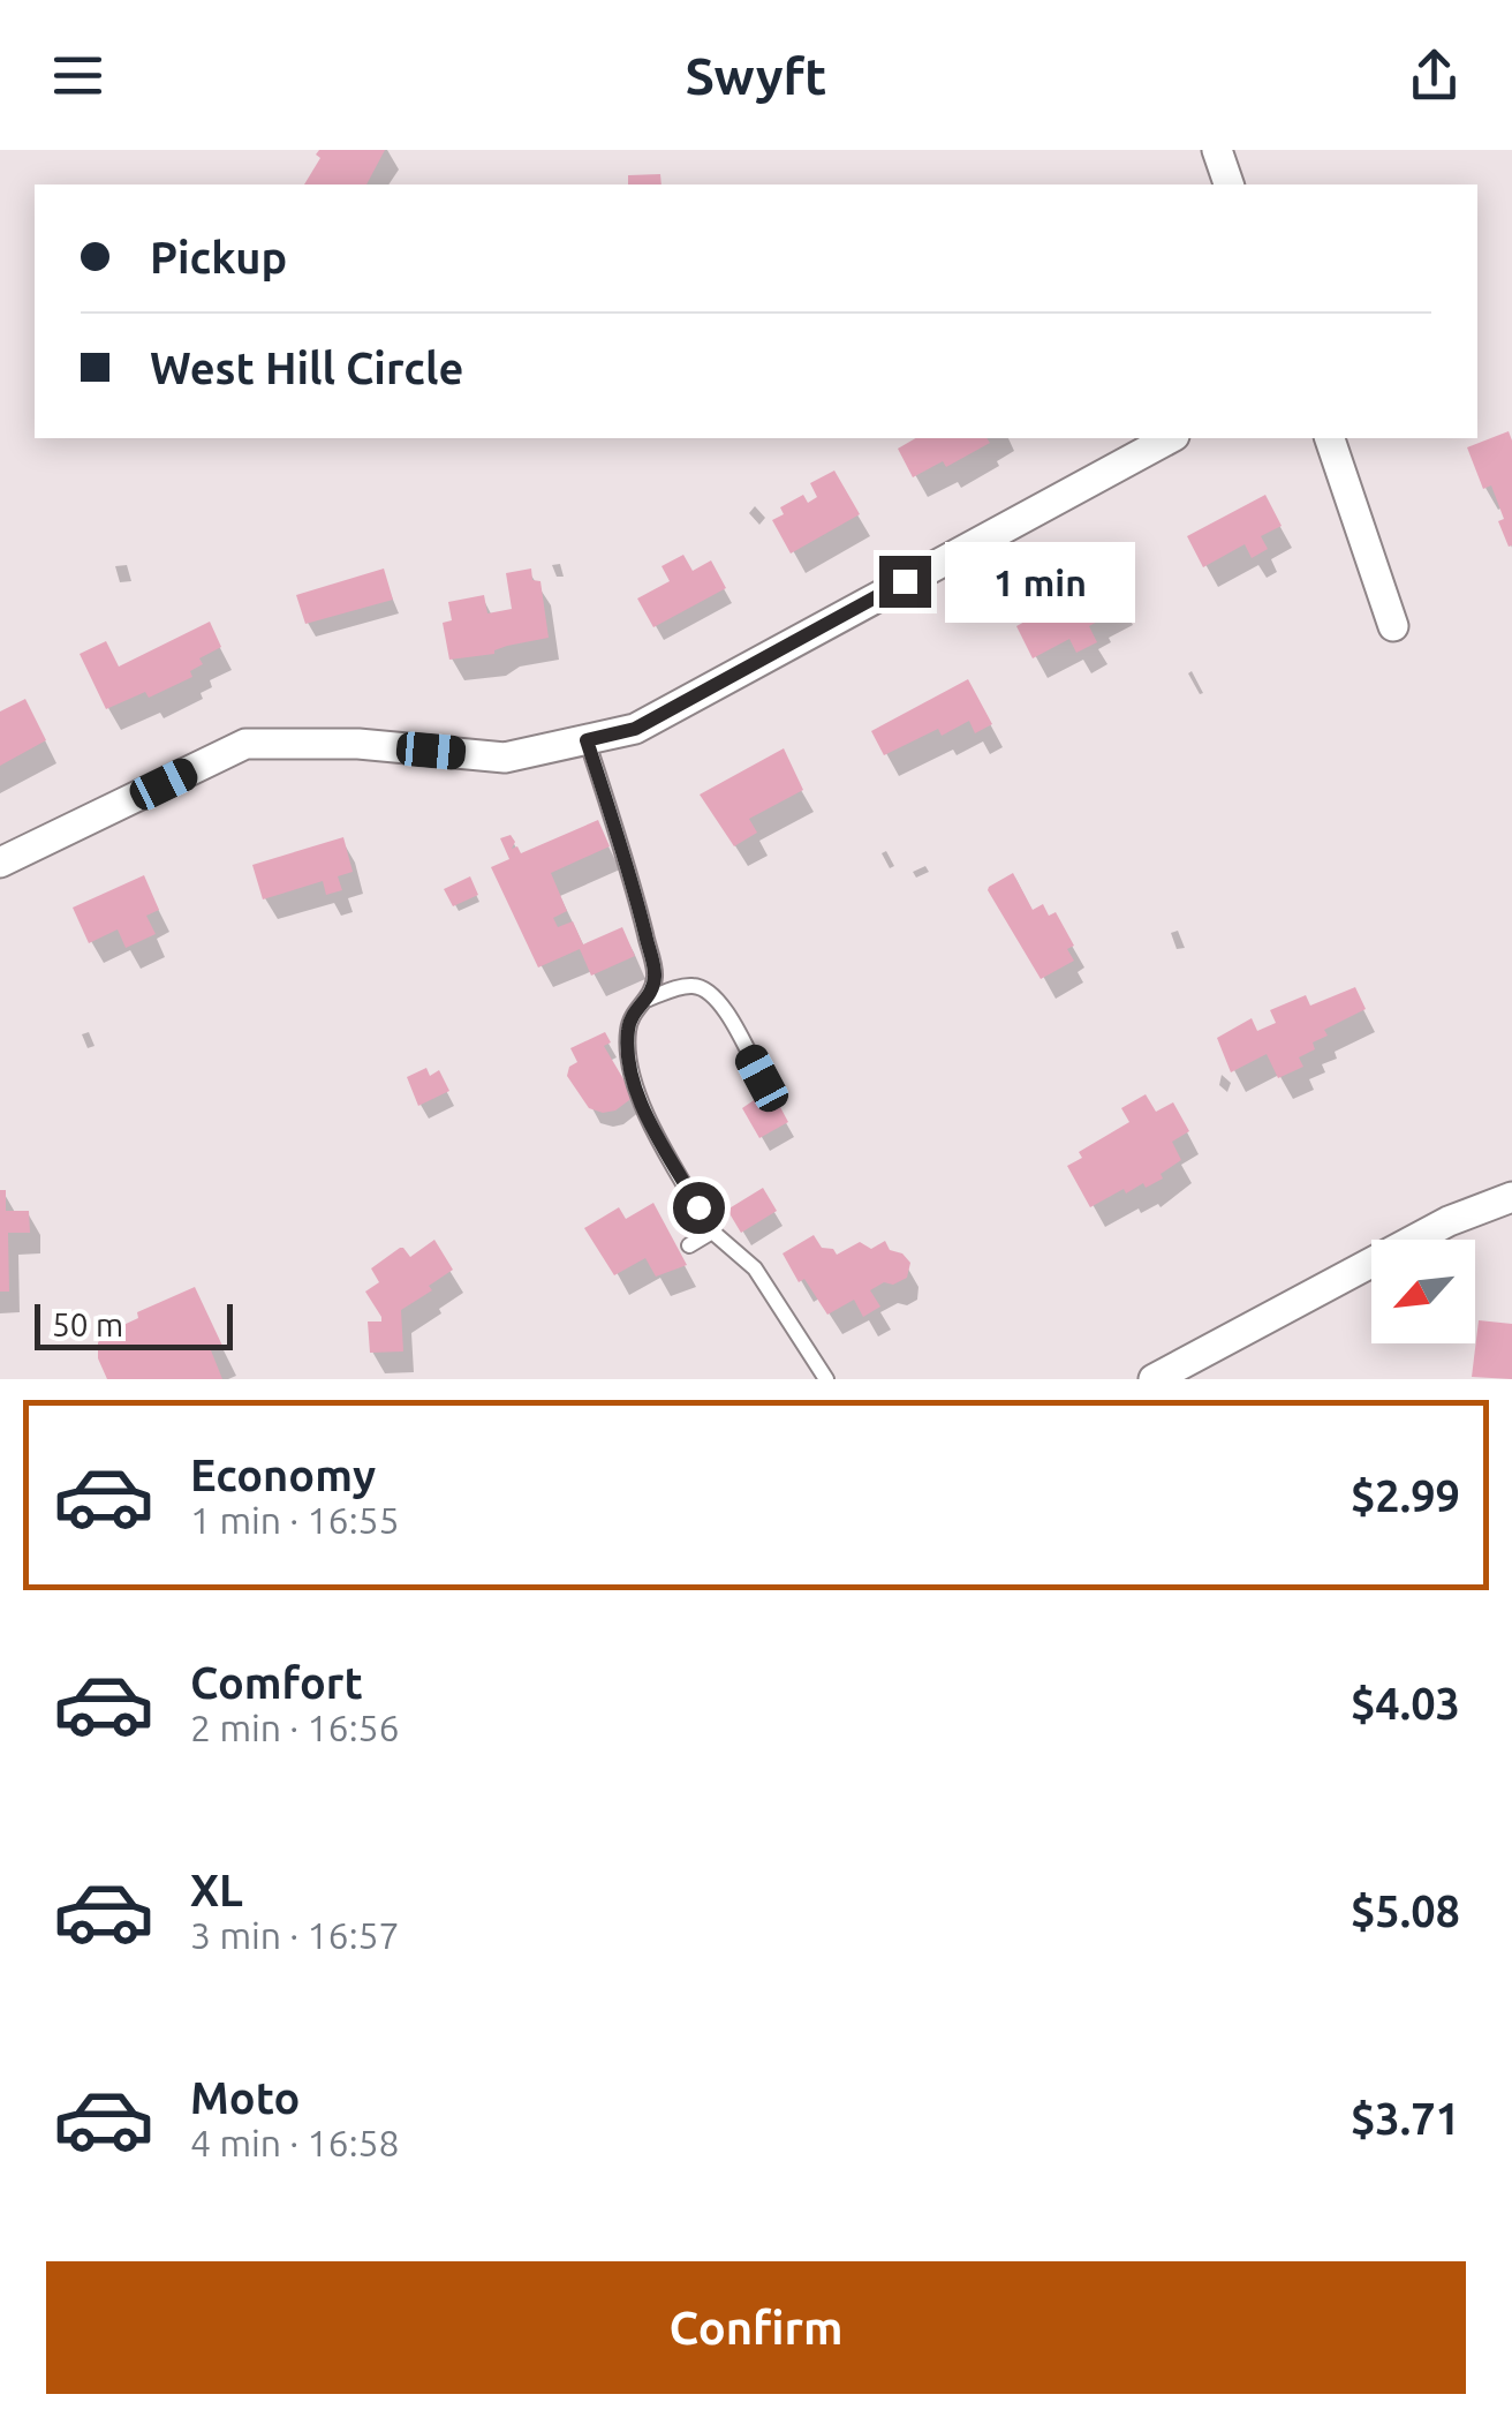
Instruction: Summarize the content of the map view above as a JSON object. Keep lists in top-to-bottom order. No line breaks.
{"scale_bar":"50 m","north":"bottom left","page":{"header":"Swyft","banner":["Pickup","West Hill Circle"],"bubble":"1 min","scale":"50 m","list":[{"name":"Economy","note":"1 min · 16:55","value":"$2.99"},{"name":"Comfort","note":"2 min · 16:56","value":"$4.03"},{"name":"XL","note":"3 min · 16:57","value":"$5.08"},{"name":"Moto","note":"4 min · 16:58","value":"$3.71"}],"buttons":"Confirm"}}
